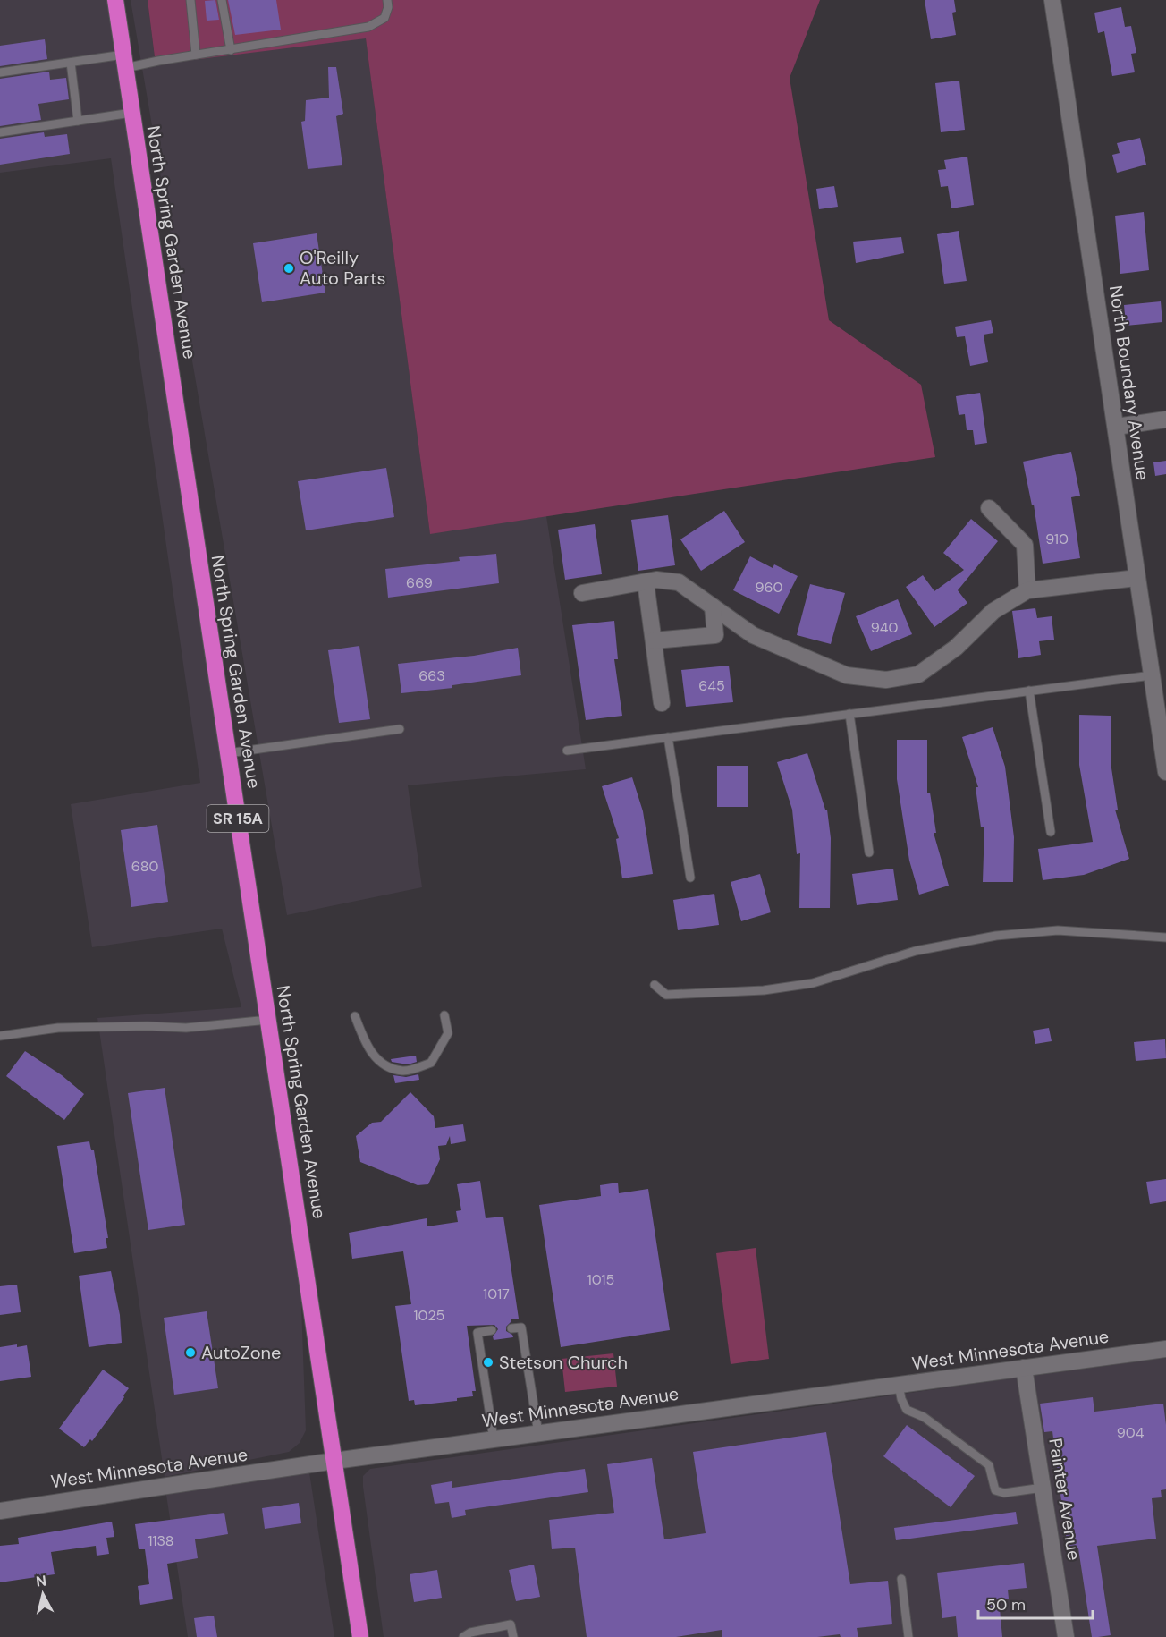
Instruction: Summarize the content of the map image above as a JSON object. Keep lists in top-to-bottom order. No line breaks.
{"streets":{"highway":["North Spring Garden Avenue","SR 15A"],"street":["North Boundary Avenue","West Minnesota Avenue","Painter Avenue"]},"crossings":[["North Spring Garden Avenue","West Minnesota Avenue"],["West Minnesota Avenue","Painter Avenue"]],"places":["O'Reilly Auto Parts","AutoZone","Stetson Church"],"house_numbers":["910","669","960","940","663","645","680","1015","1017","1025","904","1138"],"scale_bar":"50 m","north":"top"}
